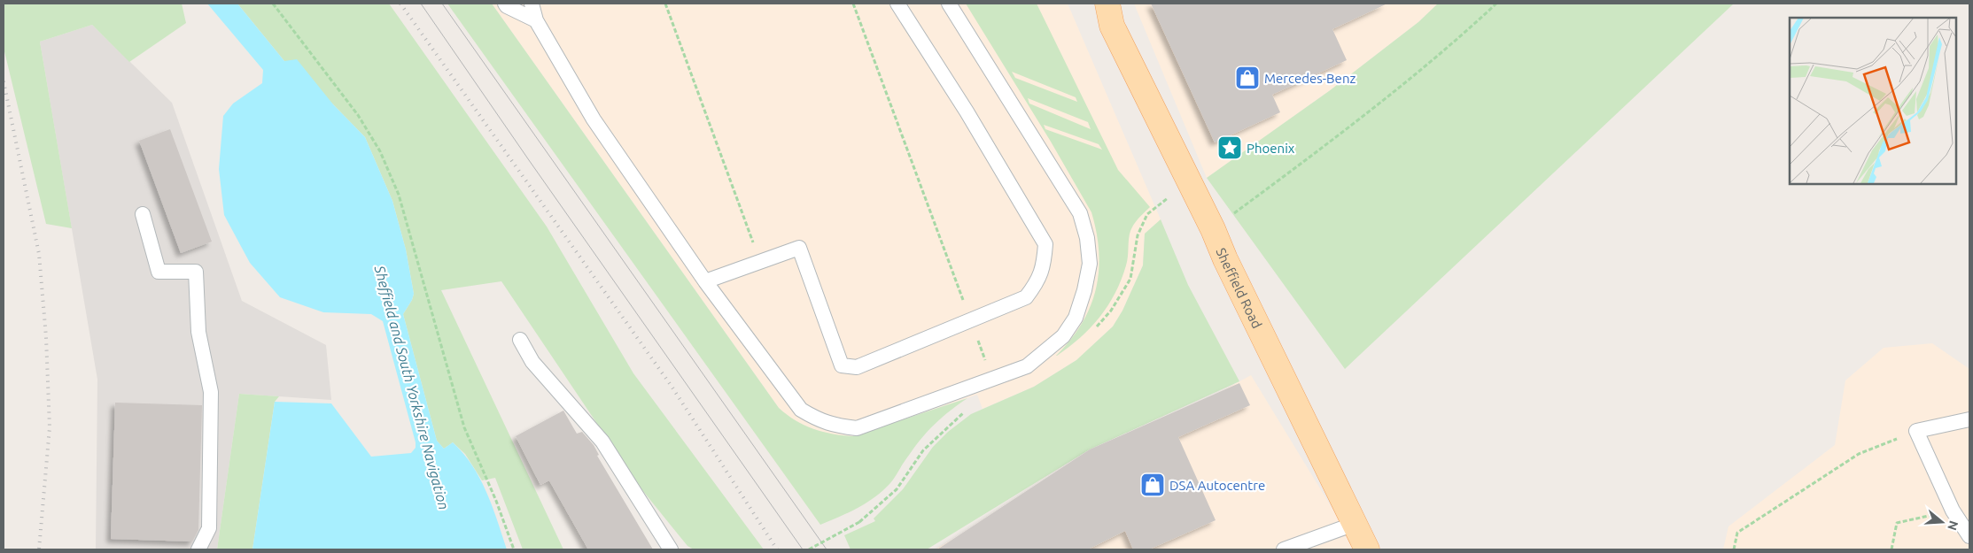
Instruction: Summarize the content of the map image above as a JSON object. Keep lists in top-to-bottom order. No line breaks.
{"streets":{"main road":["Sheffield Road"]},"water":["Sheffield and South Yorkshire Navigation"],"places":{"shop":["Mercedes-Benz","DSA Autocentre"],"place":["Phoenix"]},"north":"right"}
